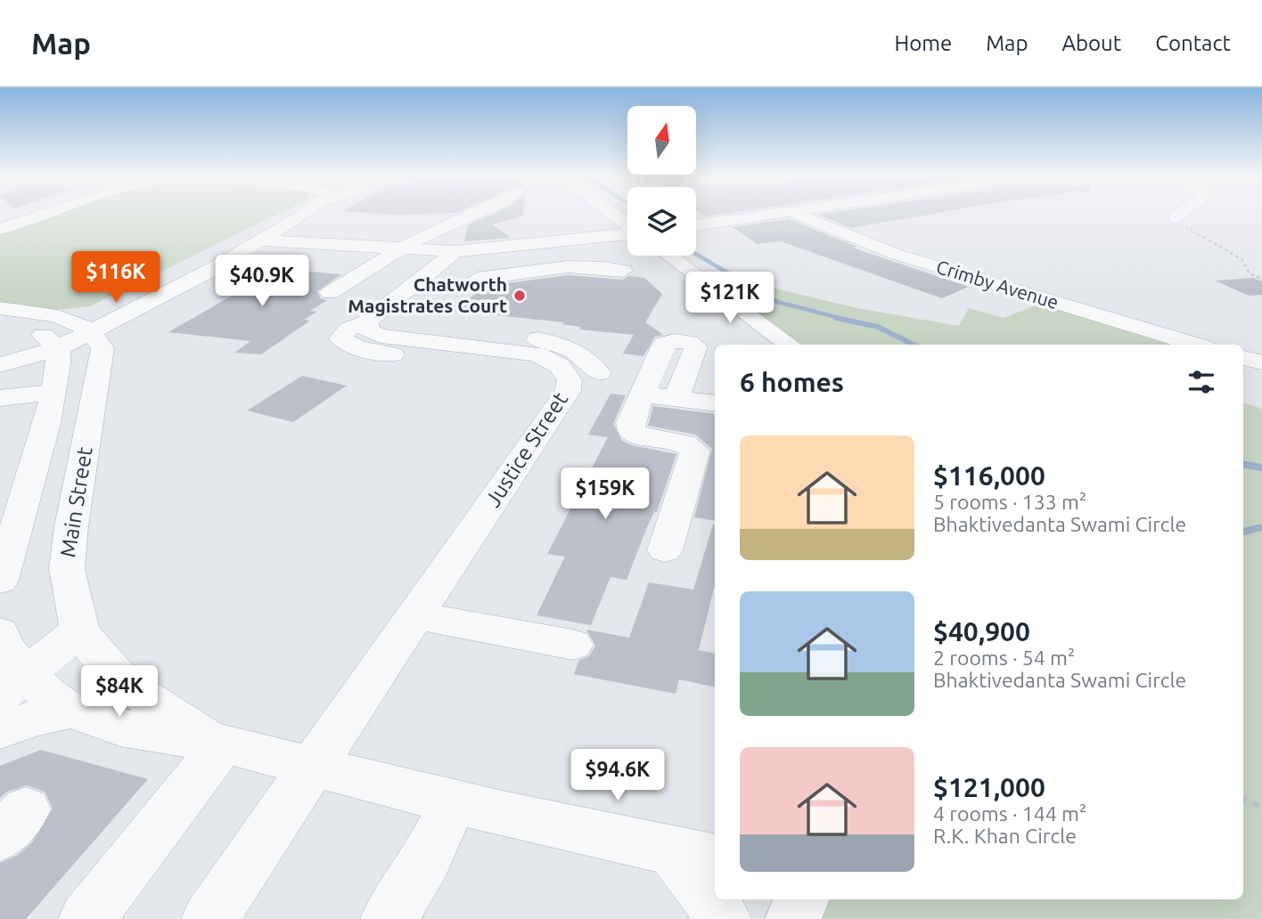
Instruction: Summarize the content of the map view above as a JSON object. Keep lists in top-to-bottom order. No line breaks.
{"streets":{"street":["Crimby Avenue","Justice Street","Main Street"]},"crossings":[["Justice Street","Main Street"]],"places":["Chatworth Magistrates Court"],"north":"top","page":{"header":"Map","nav":["Home","Map","About","Contact"],"price":["$116K","$40.9K","$121K","$159K","$84K","$94.6K"],"heading":"6 homes","list":[{"name":"$116,000","note":"5 rooms · 133 m² · Bhaktivedanta Swami Circle"},{"name":"$40,900","note":"2 rooms · 54 m² · Bhaktivedanta Swami Circle"},{"name":"$121,000","note":"4 rooms · 144 m² · R.K. Khan Circle"}]}}
